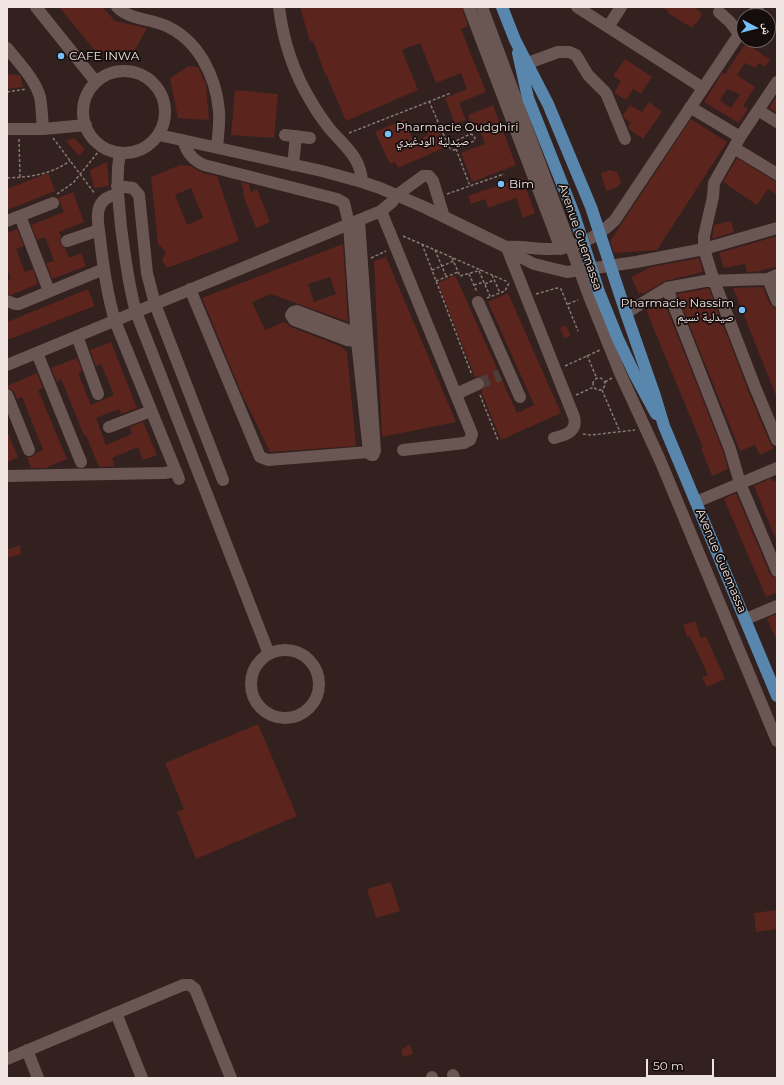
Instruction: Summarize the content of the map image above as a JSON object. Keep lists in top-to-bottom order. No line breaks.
{"streets":{"main road":["Avenue Guemassa"]},"places":["CAFE INWA","Pharmacie Oudghiri صيدلية الودغيري","Bim","Pharmacie Nassim صيدلية نسيم"],"scale_bar":"50 m","north":"right"}
